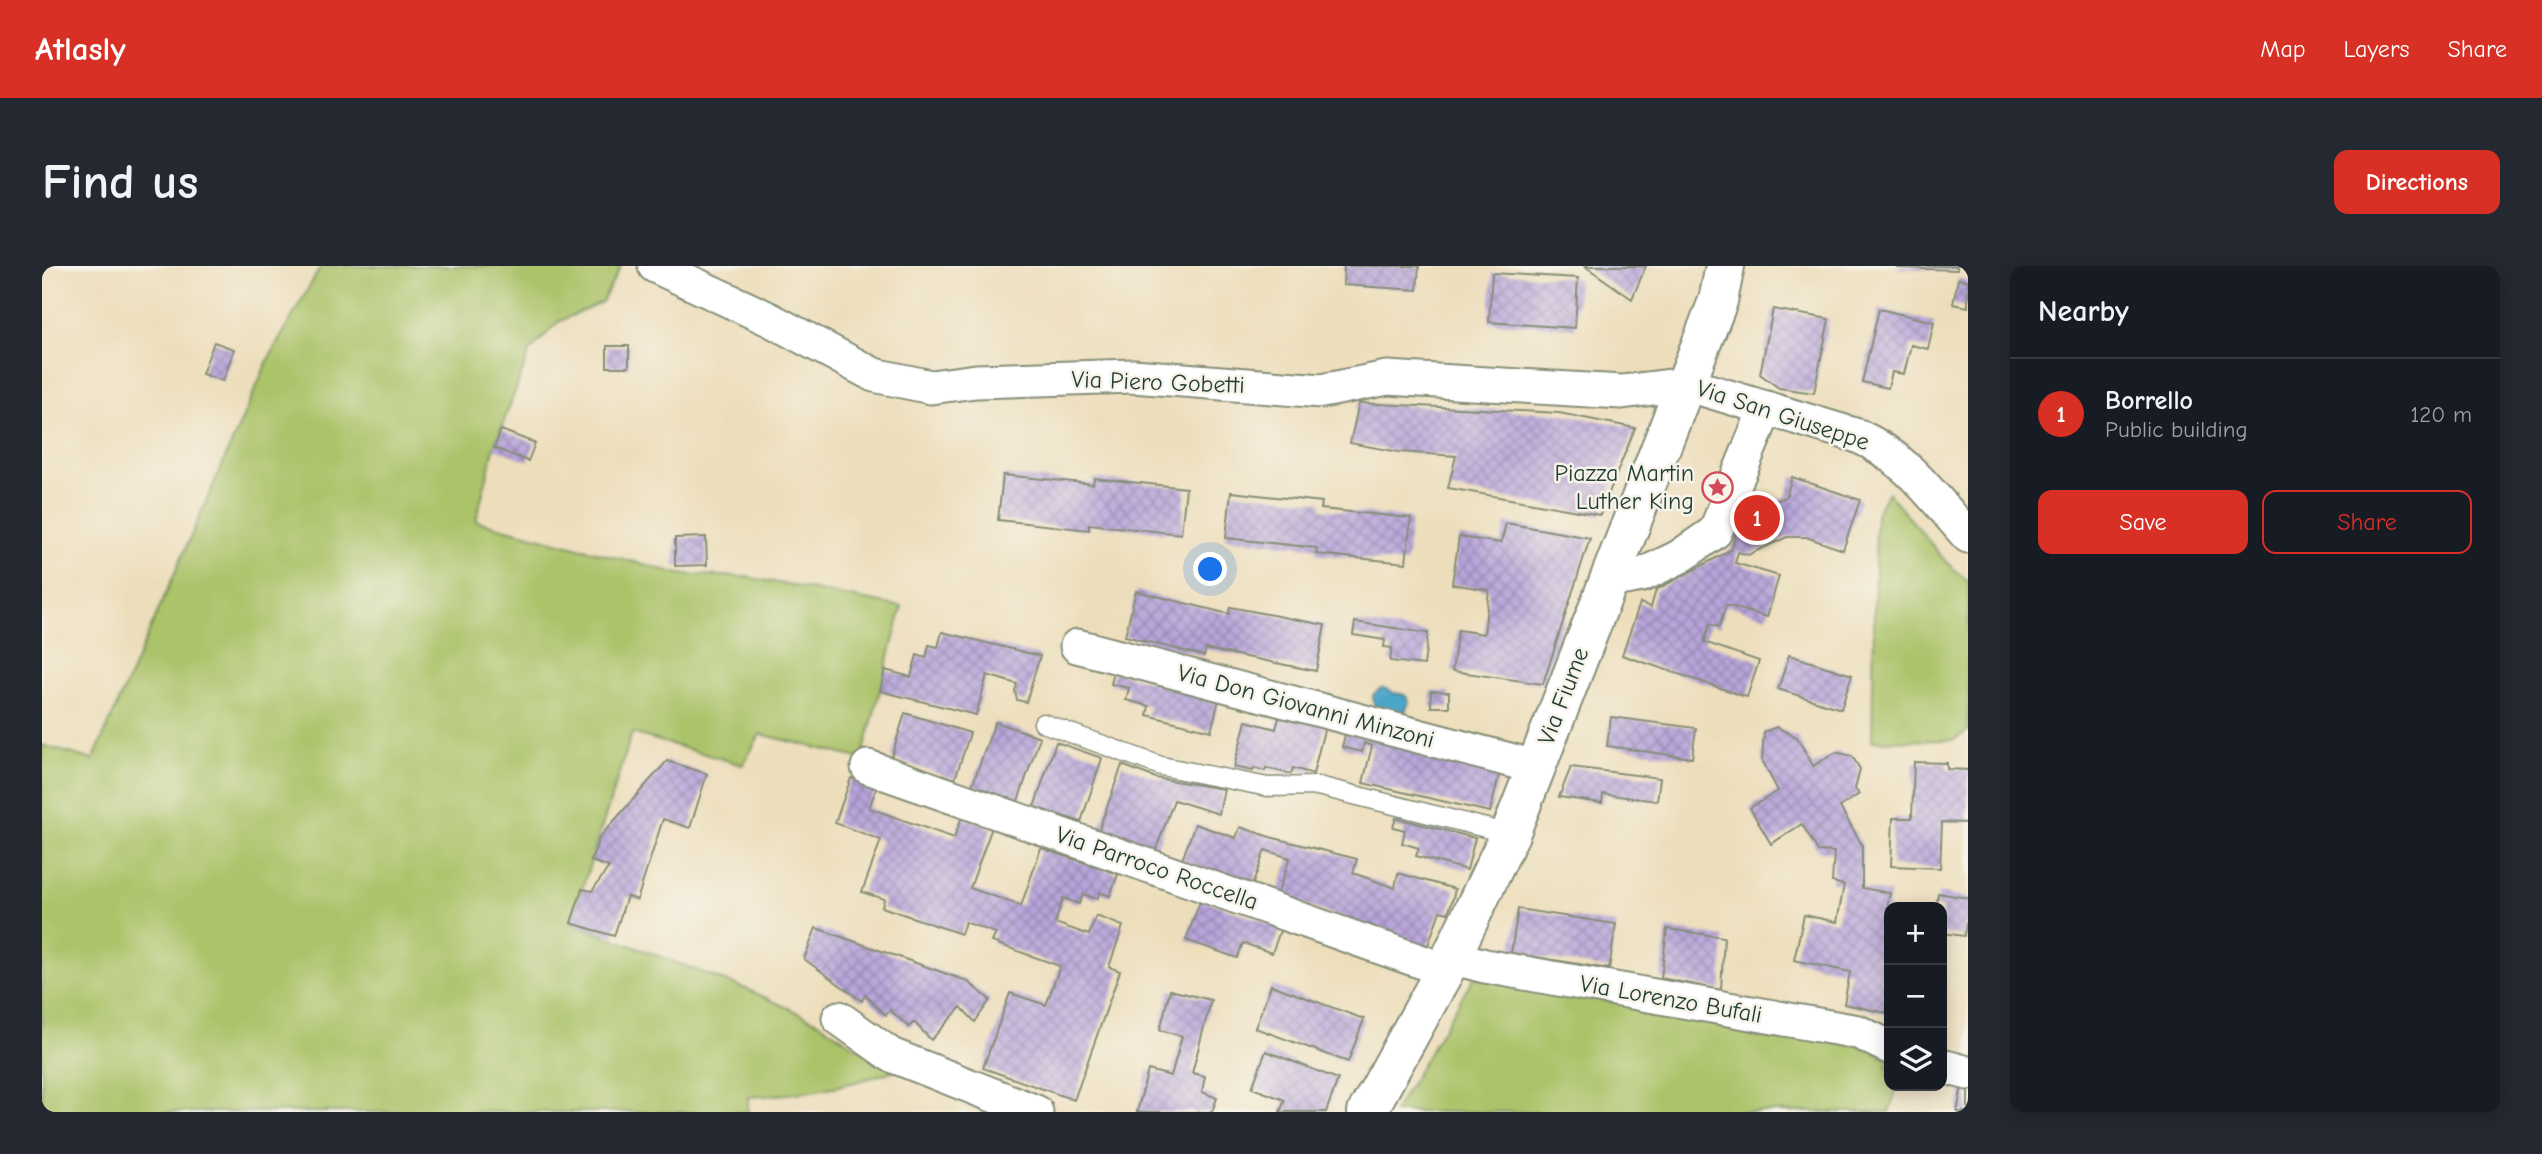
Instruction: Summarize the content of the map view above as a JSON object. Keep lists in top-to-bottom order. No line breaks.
{"streets":{"street":["Via Piero Gobetti","Via San Giuseppe","Via Fiume","Via Don Giovanni Minzoni","Via Parroco Roccella","Via Lorenzo Bufali"]},"crossings":[["Via Piero Gobetti","Via San Giuseppe"],["Via Piero Gobetti","Via Fiume"],["Via San Giuseppe","Via Fiume"],["Via Fiume","Via Don Giovanni Minzoni"],["Via Fiume","Via Parroco Roccella"],["Via Fiume","Via Lorenzo Bufali"],["Via Parroco Roccella","Via Lorenzo Bufali"]],"places":{"place":["Piazza Martin Luther King"]},"page":{"header":"Atlasly","nav":["Map","Layers","Share"],"buttons":["Directions",["Save","Share"]],"title":"Find us","heading":"Nearby","list":[{"mark":"1","name":"Borrello","note":"Public building","value":"120 m"}],"pins":"1","map_buttons":["+","−"]}}
